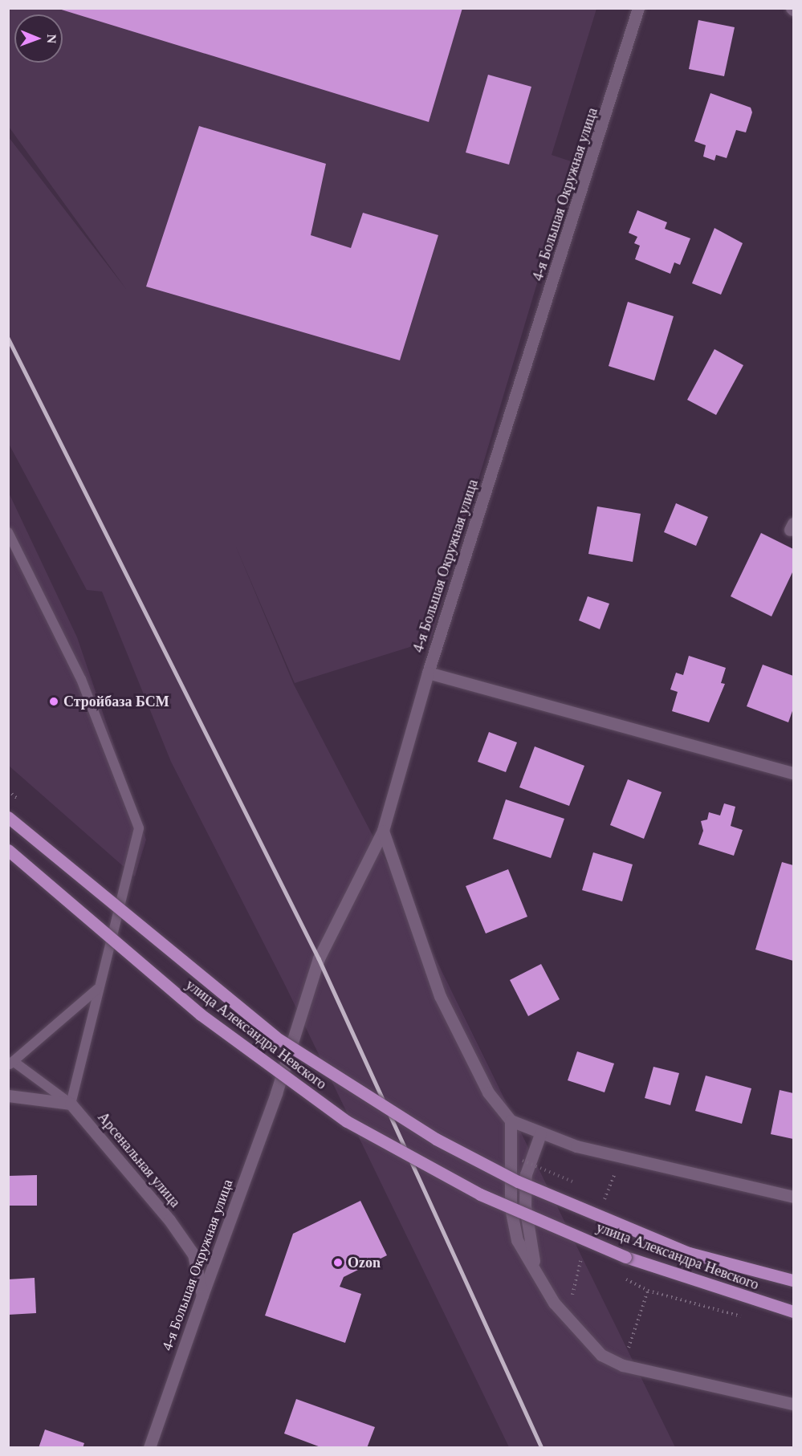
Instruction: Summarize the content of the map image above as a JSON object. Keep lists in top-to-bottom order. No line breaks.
{"streets":{"main road":["улица Александра Невского"],"street":["4-я Большая Окружная улица","Арсенальная улица"]},"crossings":[["4-я Большая Окружная улица","Арсенальная улица"]],"places":["Стройбаза БСМ","Ozon"],"north":"right"}
